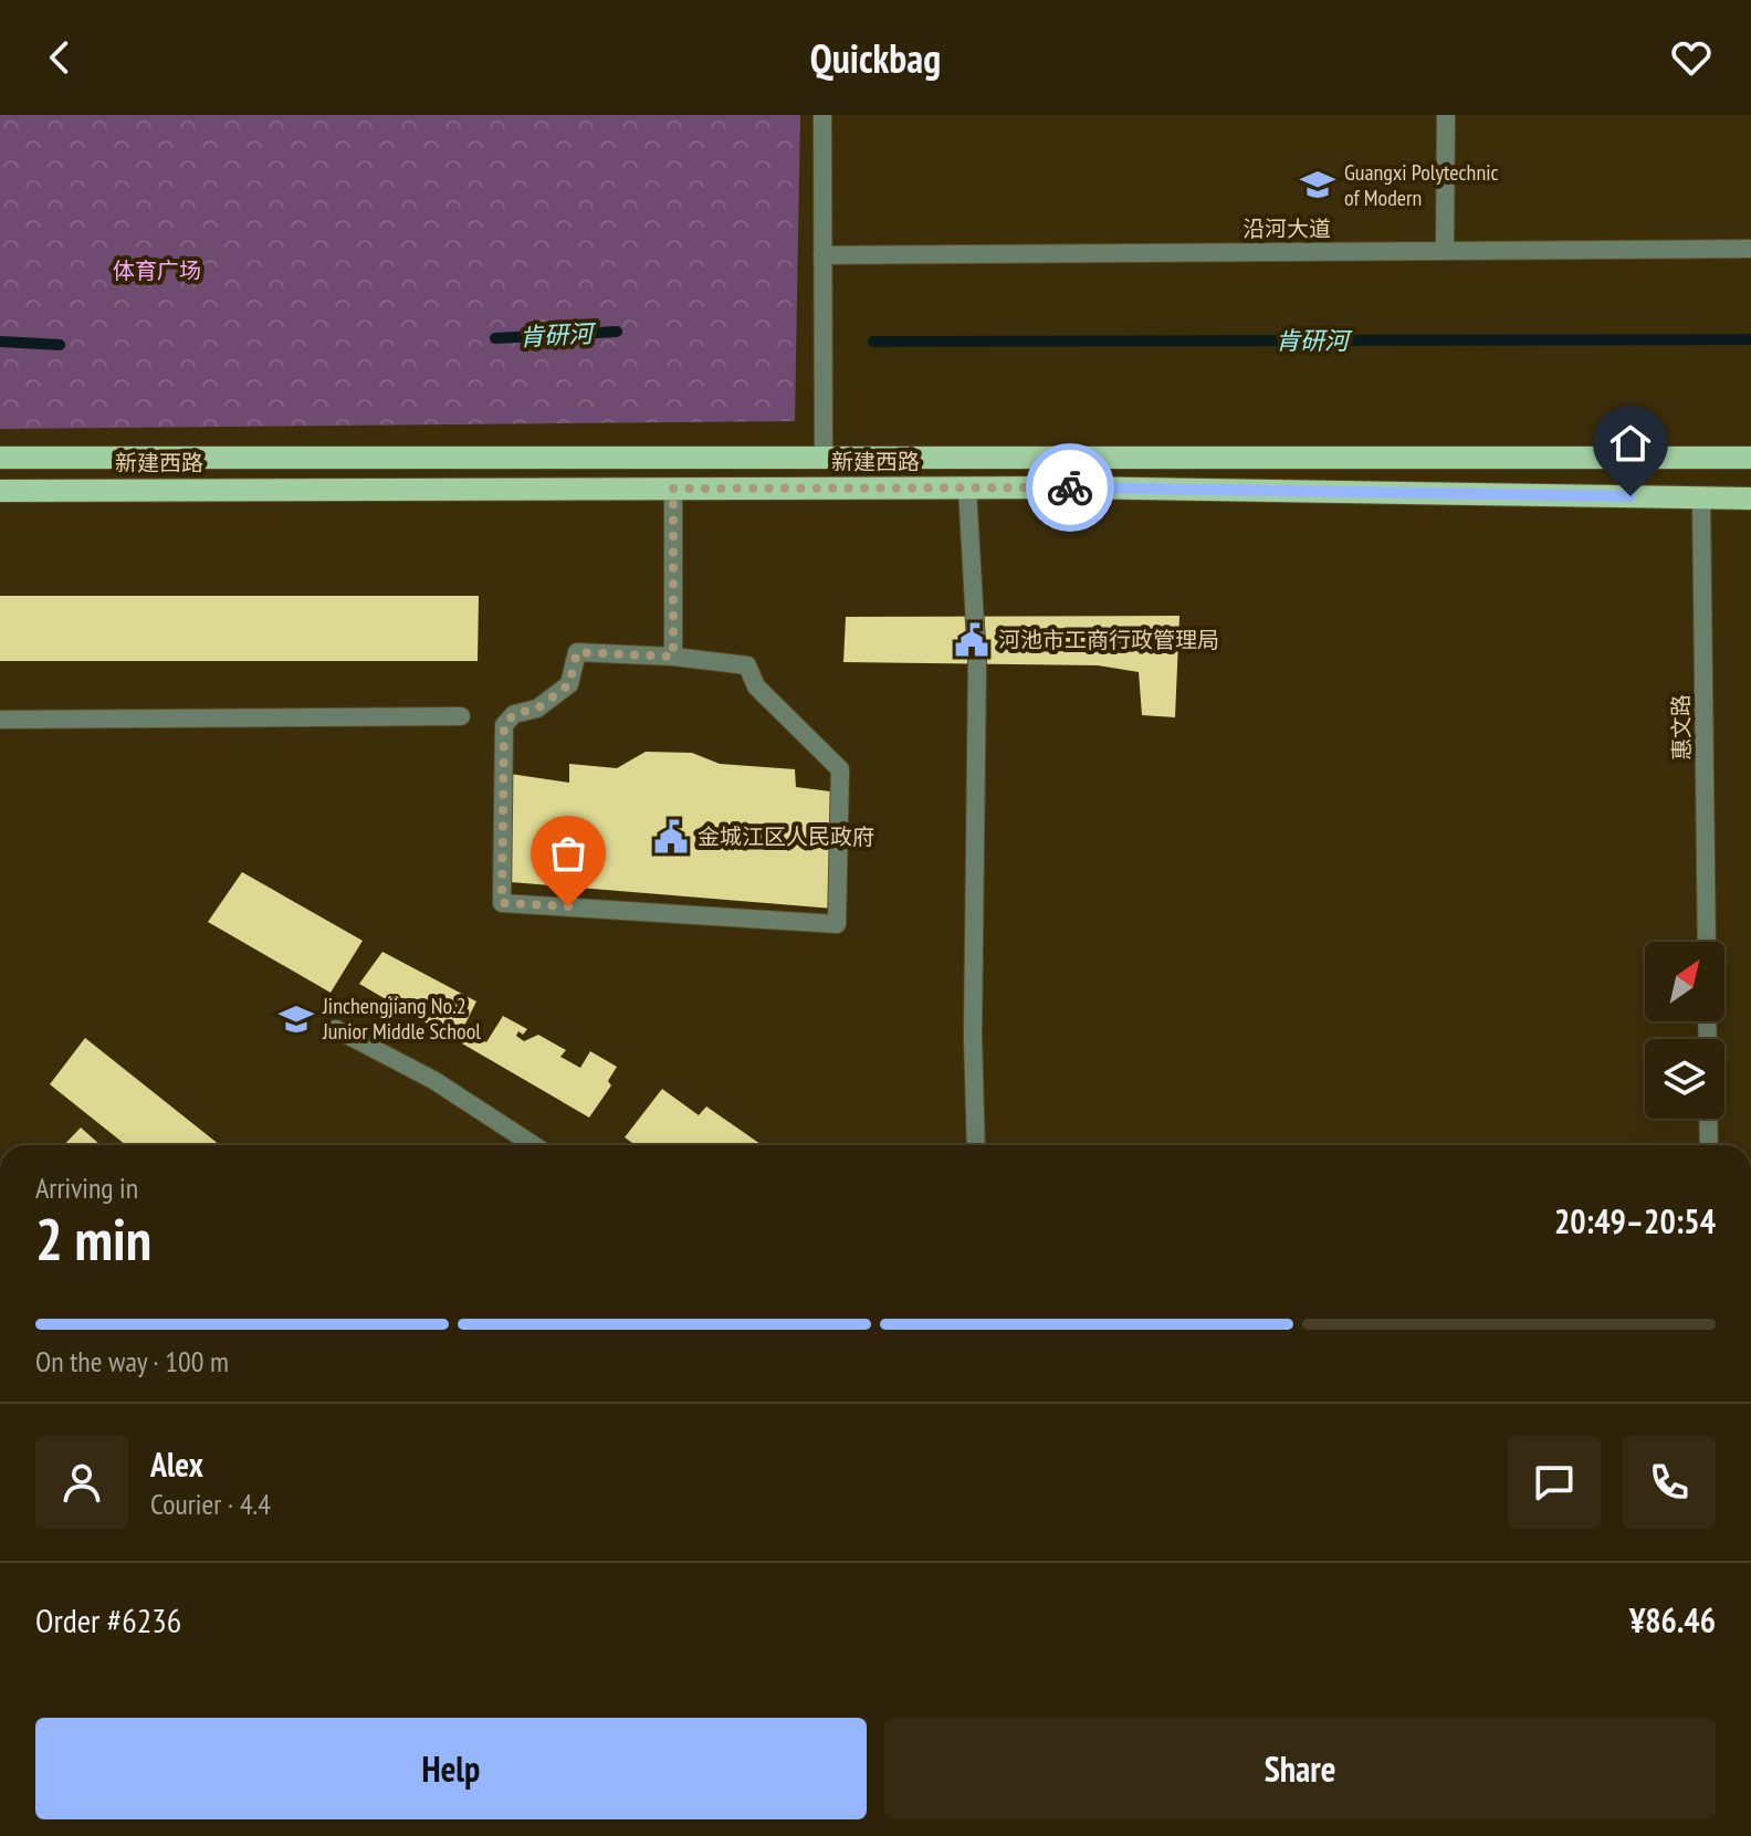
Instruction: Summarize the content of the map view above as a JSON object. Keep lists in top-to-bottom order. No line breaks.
{"streets":{"main road":["新建西路"],"street":["沿河大道","惠文路"]},"crossings":[["新建西路","惠文路"]],"water":["肯研河"],"parks":["体育广场"],"places":{"school or university":["Guangxi Polytechnic of Modern","Jinchengjiang No.2 Junior Middle School"],"public building":["河池市工商行政管理局","金城江区人民政府"]},"north":"top right","page":{"header":"Quickbag","heading":["2 min","Arriving in","20:49–20:54"],"panel":["Alex","Courier · 4.4","Order #6236","¥86.46"],"bar":"On the way · 100 m","buttons":["Help","Share"]}}
